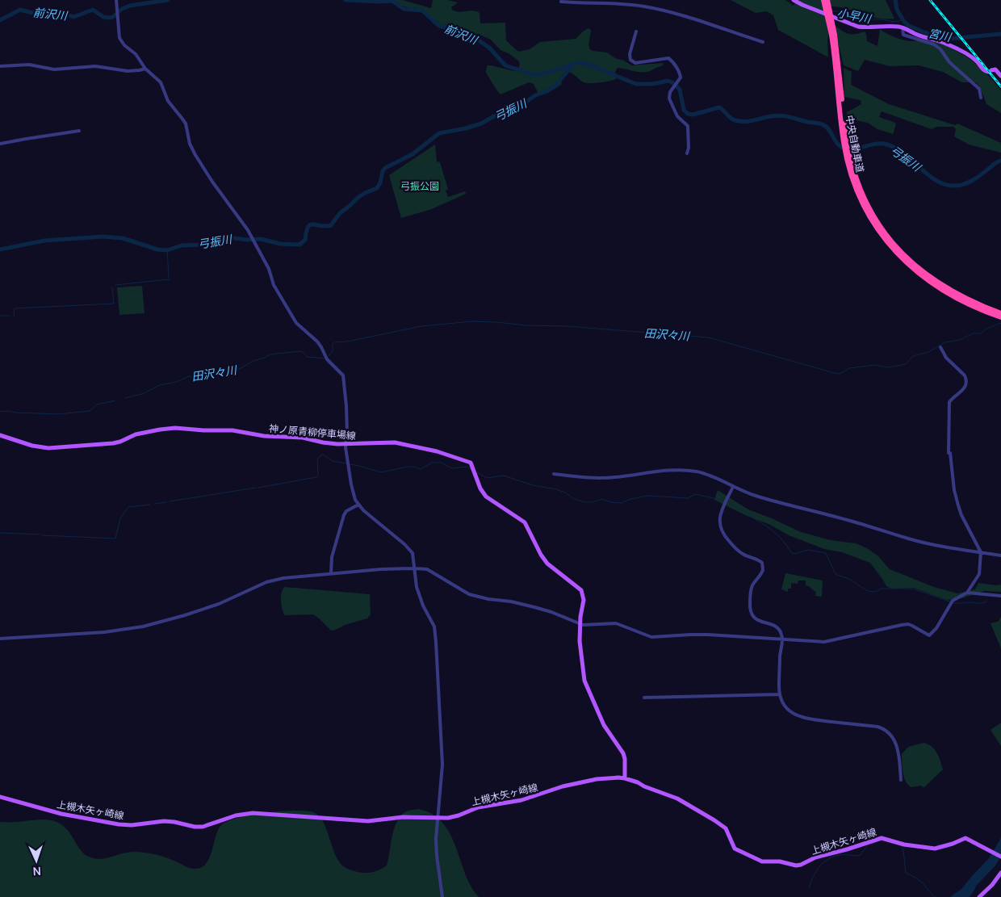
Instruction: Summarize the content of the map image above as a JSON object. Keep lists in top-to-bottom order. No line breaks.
{"streets":{"highway":["中央自動車道"],"main road":["神ノ原青柳停車場線","上槻木矢ヶ崎線"]},"crossings":[["神ノ原青柳停車場線","上槻木矢ヶ崎線"]],"water":["前沢川","小早川","宮川","弓振川","田沢々川"],"parks":["弓振公園"],"north":"bottom"}
